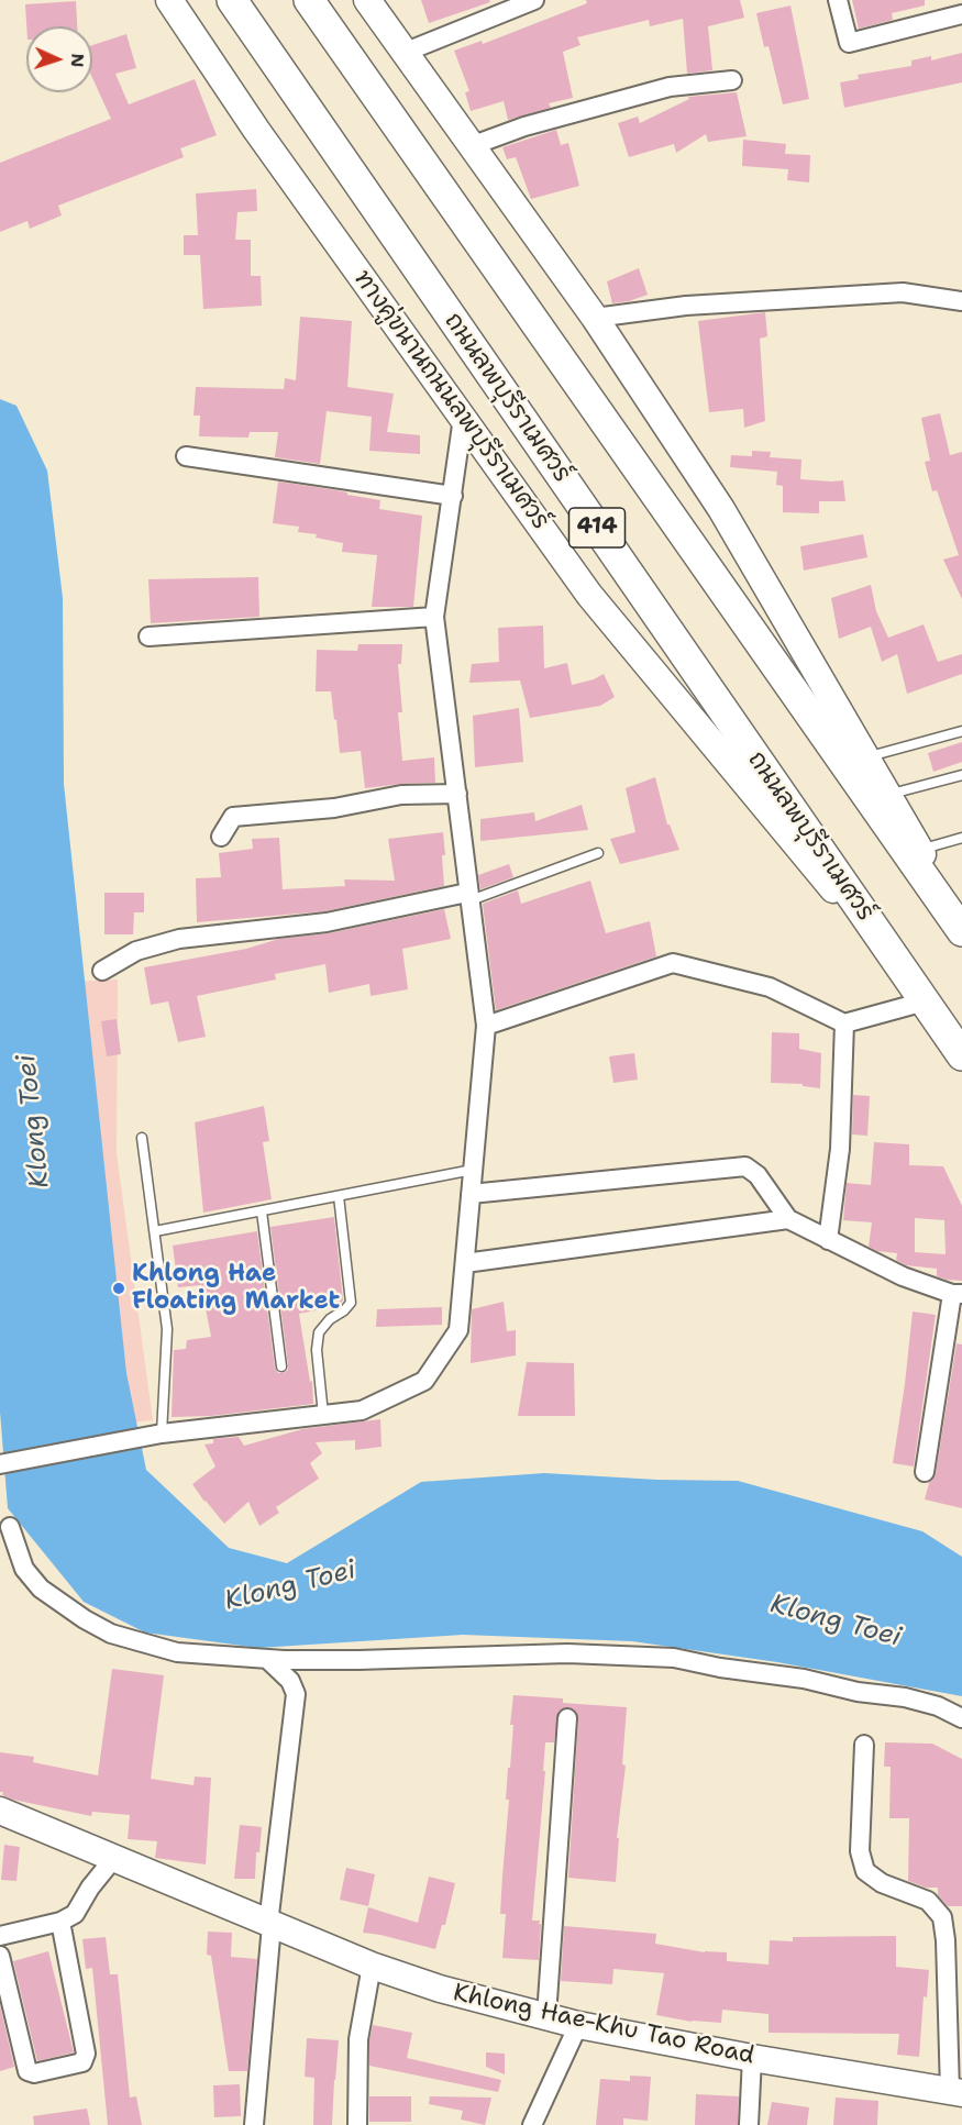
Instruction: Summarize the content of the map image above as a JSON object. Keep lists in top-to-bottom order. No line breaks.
{"streets":{"main road":["ถนนลพบุรีราเมศวร์","ทางคู่ขนานถนนลพบุรีราเมศวร์","414","Khlong Hae-Khu Tao Road"]},"crossings":[["ถนนลพบุรีราเมศวร์","ทางคู่ขนานถนนลพบุรีราเมศวร์"]],"water":["Klong Toei"],"places":["Khlong Hae Floating Market"],"north":"right"}
